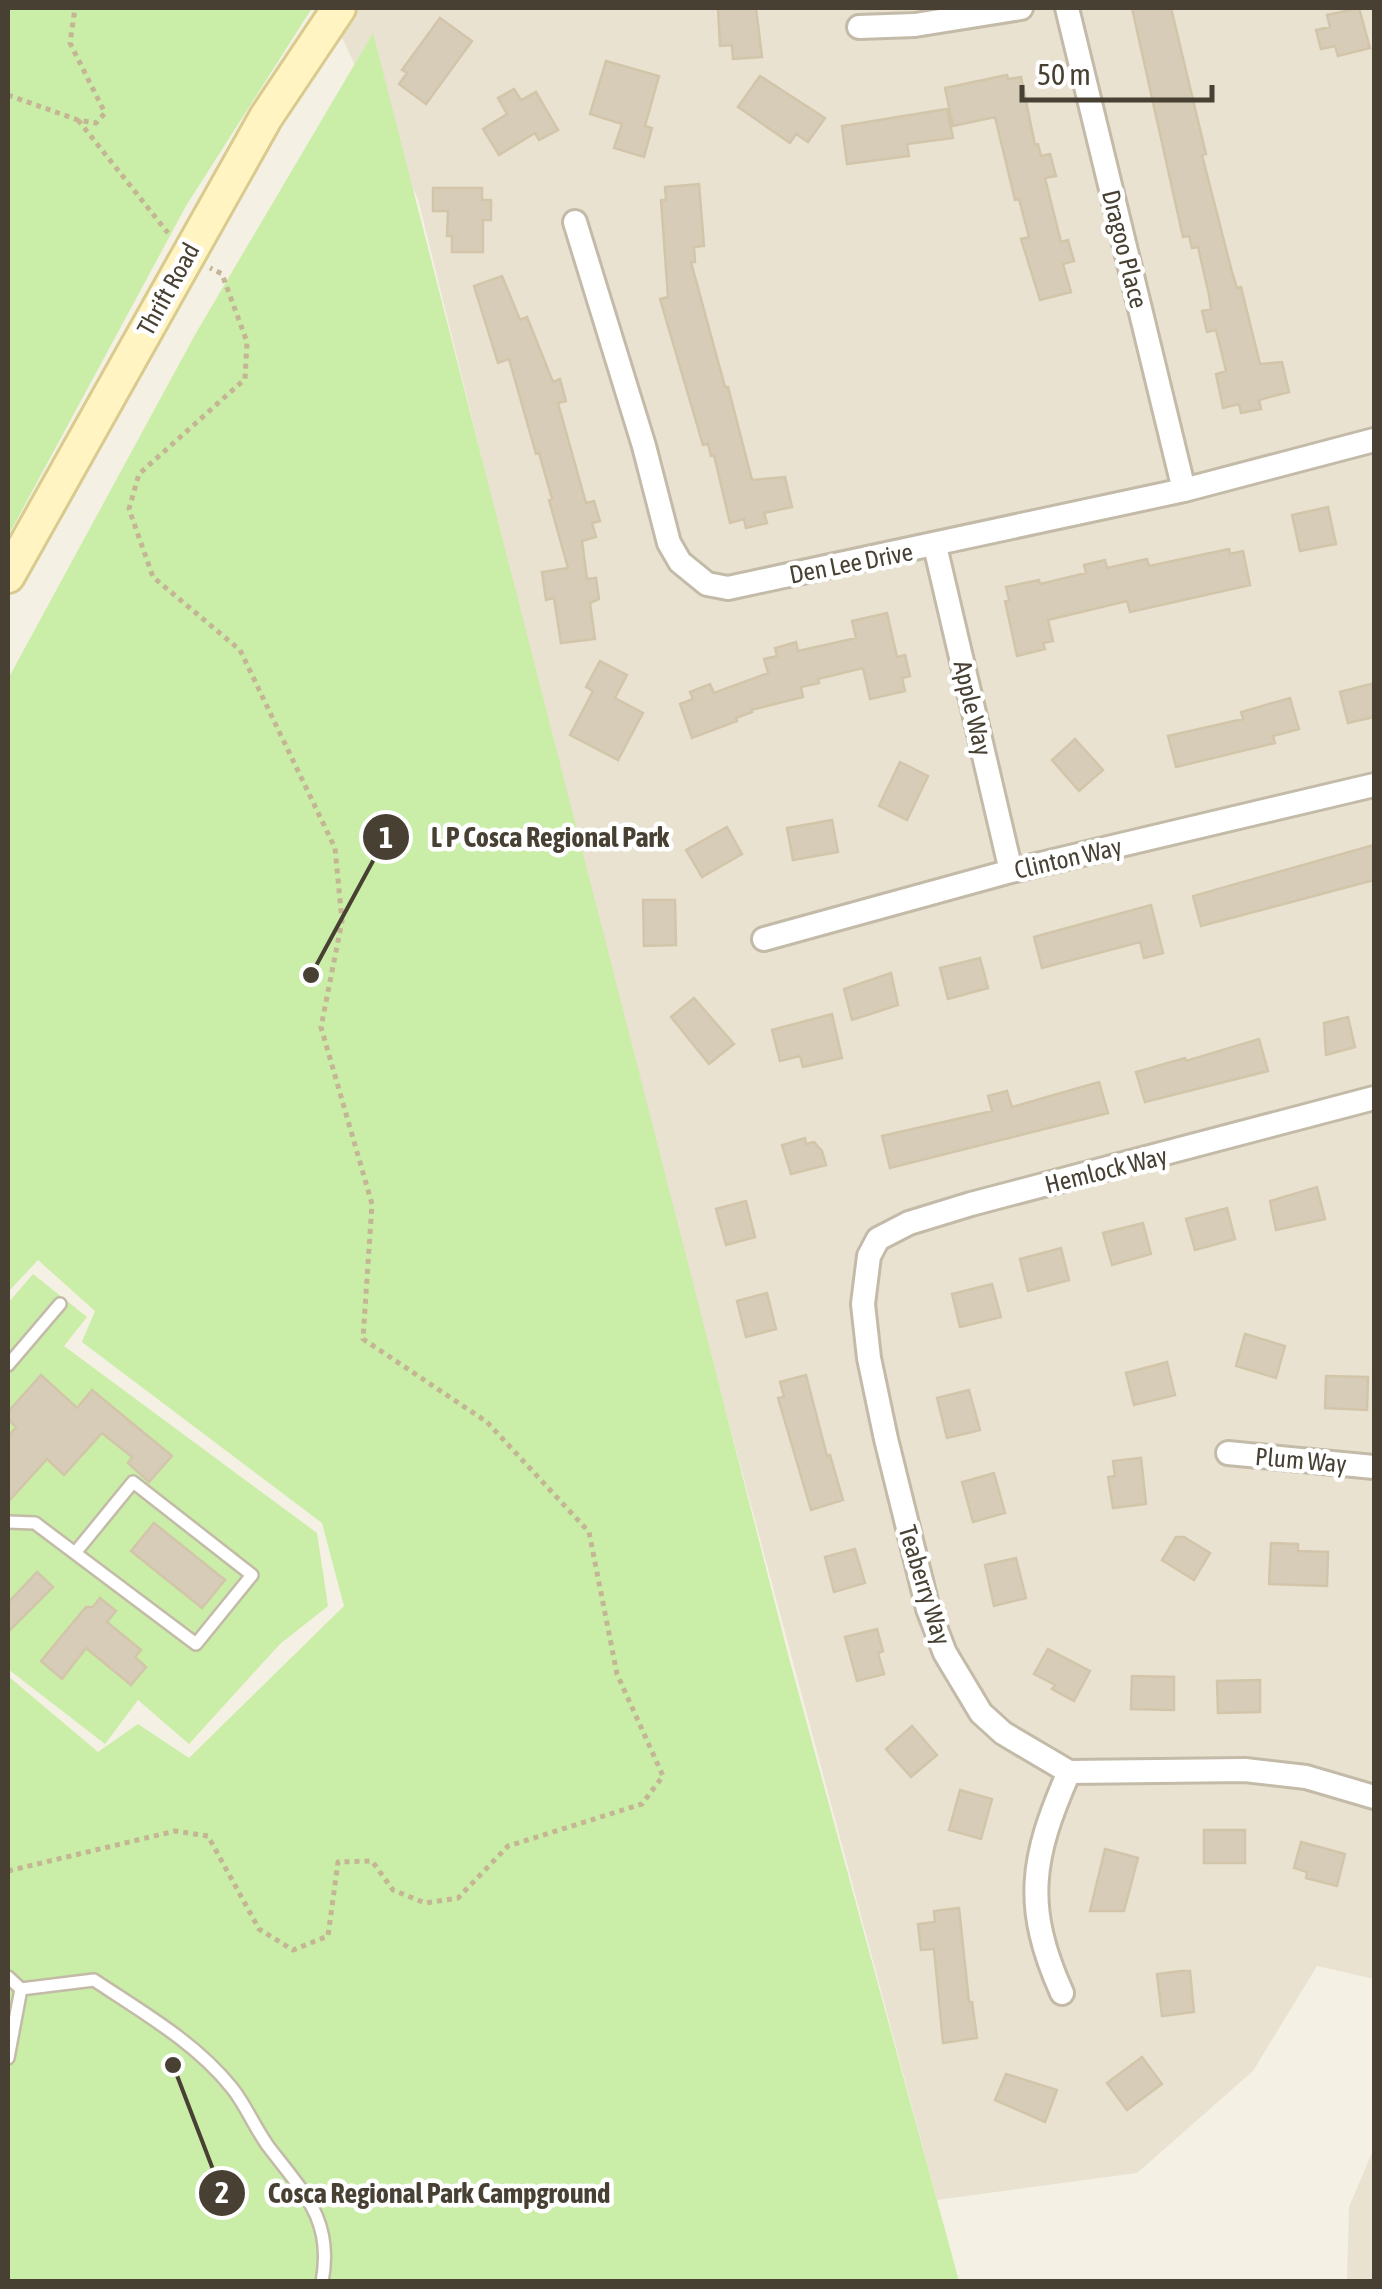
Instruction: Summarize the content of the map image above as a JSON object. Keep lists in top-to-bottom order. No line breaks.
{"streets":{"street":["Dragoo Place","Thrift Road","Den Lee Drive","Apple Way","Clinton Way","Hemlock Way","Plum Way","Teaberry Way"]},"crossings":[["Dragoo Place","Den Lee Drive"],["Den Lee Drive","Apple Way"],["Apple Way","Clinton Way"],["Hemlock Way","Teaberry Way"]],"places":["L P Cosca Regional Park","Cosca Regional Park Campground"],"scale_bar":"50 m"}
